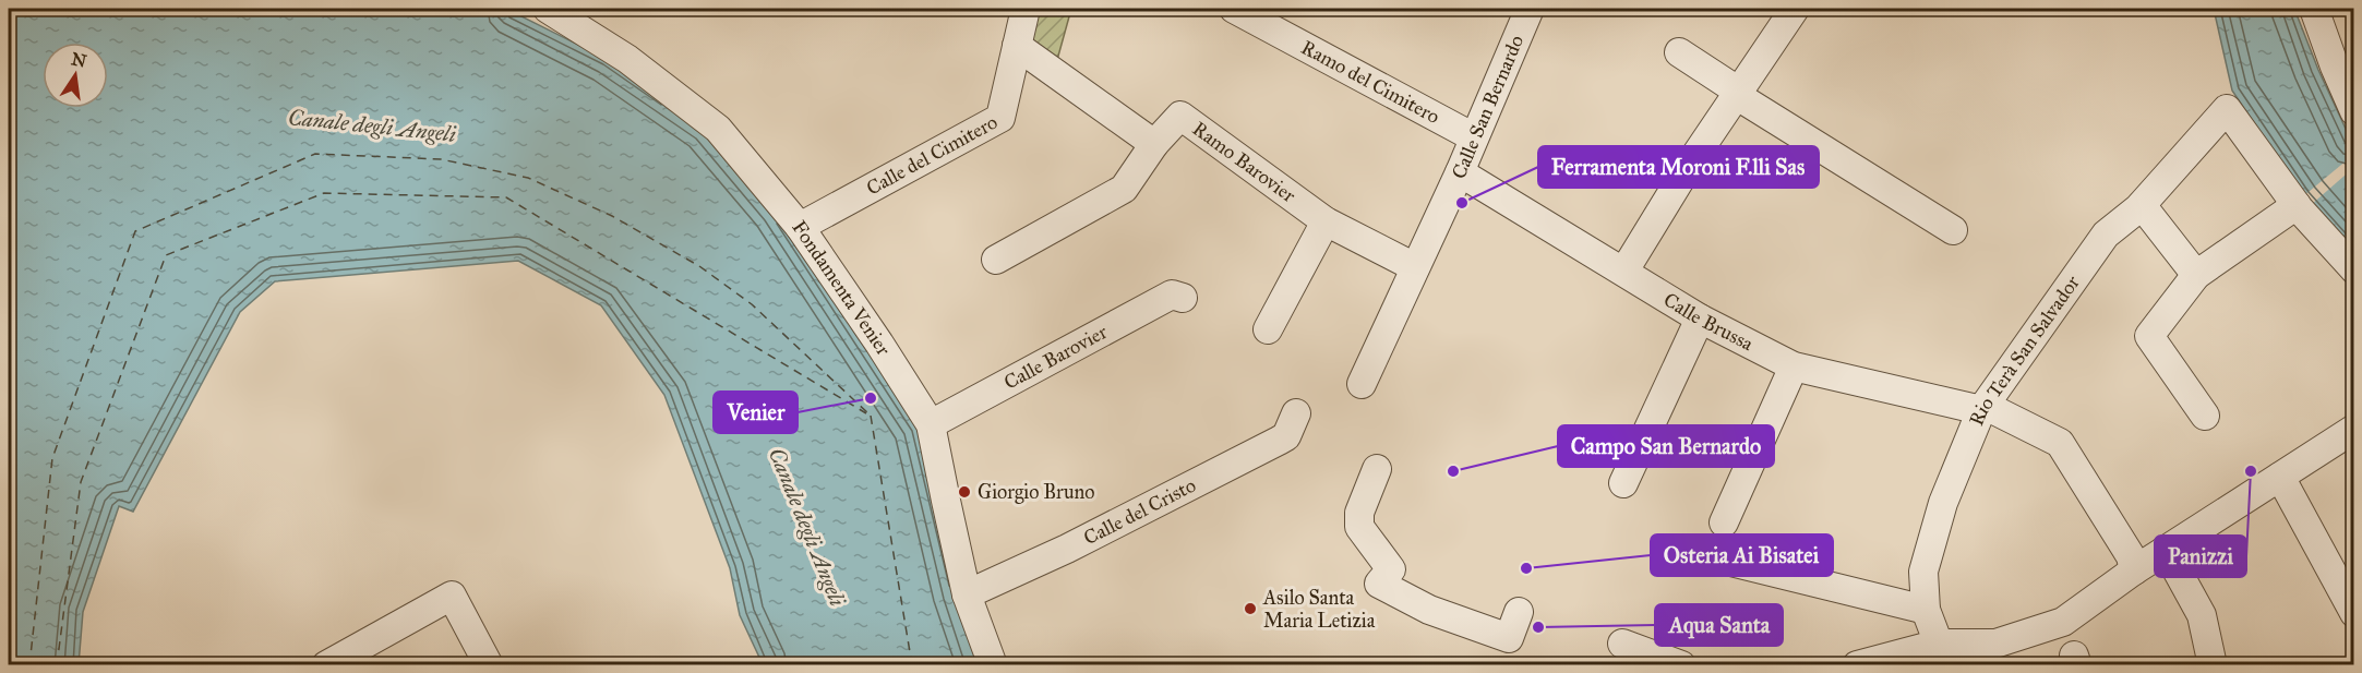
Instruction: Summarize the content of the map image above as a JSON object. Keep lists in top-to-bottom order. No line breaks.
{"streets":{"street":["Ramo del Cimitero","Calle San Bernardo","Calle del Cimitero","Ramo Barovier","Fondamenta Venier","Calle Brussa","Rio Terà San Salvador","Calle Barovier","Calle del Cristo"]},"crossings":[["Ramo del Cimitero","Calle San Bernardo"],["Calle San Bernardo","Ramo Barovier"],["Calle San Bernardo","Calle Brussa"],["Calle del Cimitero","Fondamenta Venier"],["Fondamenta Venier","Calle Barovier"],["Fondamenta Venier","Calle del Cristo"],["Calle Brussa","Rio Terà San Salvador"]],"water":["Canale degli Angeli"],"places":["Ferramenta Moroni F.lli Sas","Venier","Campo San Bernardo","Panizzi","Giorgio Bruno","Osteria Ai Bisatei","Asilo Santa Maria Letizia","Aqua Santa"],"north":"top"}
